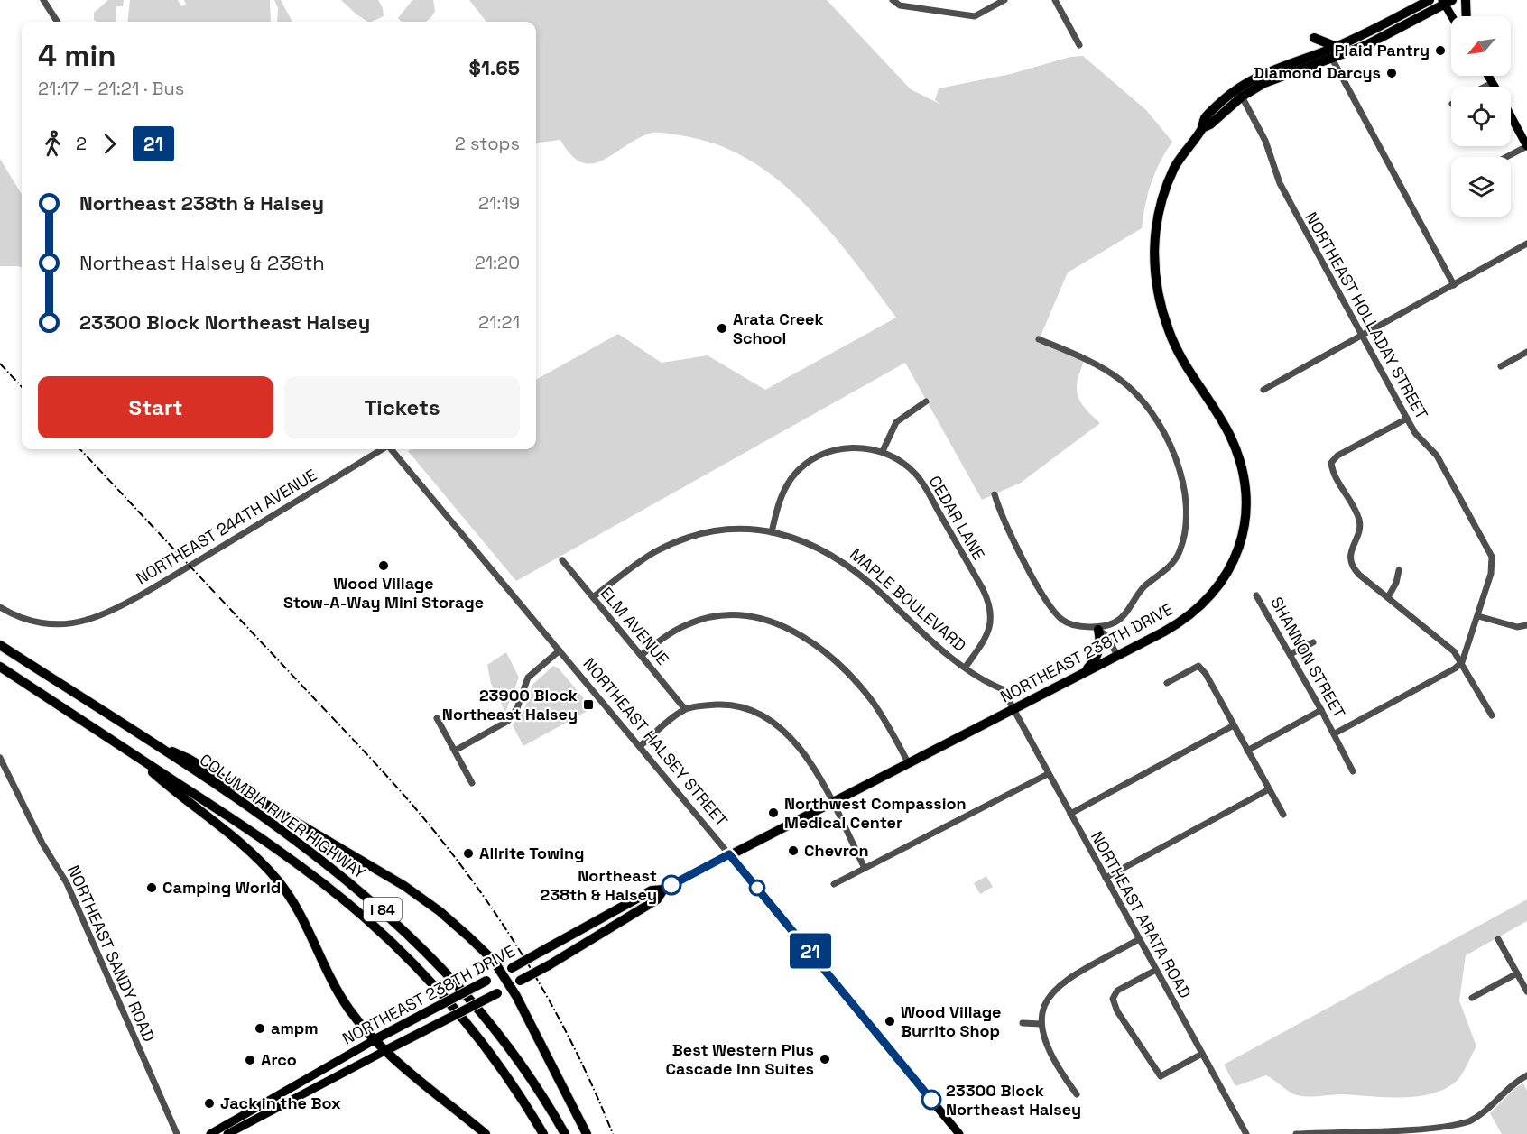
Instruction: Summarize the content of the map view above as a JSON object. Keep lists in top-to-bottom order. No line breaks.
{"streets":{"highway":["NORTHEAST 238TH DRIVE","COLUMBIA RIVER HIGHWAY","I 84"],"main road":["NORTHEAST HALSEY STREET"],"street":["NORTHEAST HOLLADAY STREET","CEDAR LANE","NORTHEAST 244TH AVENUE","MAPLE BOULEVARD","ELM AVENUE","SHANNON STREET","NORTHEAST ARATA ROAD","NORTHEAST SANDY ROAD"]},"crossings":[["NORTHEAST HOLLADAY STREET","NORTHEAST 238TH DRIVE"],["CEDAR LANE","MAPLE BOULEVARD"],["MAPLE BOULEVARD","ELM AVENUE"],["MAPLE BOULEVARD","NORTHEAST 238TH DRIVE"],["MAPLE BOULEVARD","NORTHEAST ARATA ROAD"],["NORTHEAST 238TH DRIVE","NORTHEAST HALSEY STREET"],["NORTHEAST 238TH DRIVE","NORTHEAST ARATA ROAD"]],"places":{"other":["Plaid Pantry","Diamond Darcys","Arata Creek School","Wood Village Stow-A-Way Mini Storage","Northwest Compassion Medical Center","Chevron","Allrite Towing","Northeast 238th & Halsey","Camping World","Wood Village Burrito Shop","ampm","Best Western Plus Cascade Inn Suites","Arco","23300 Block Northeast Halsey","Jack in the Box"],"transit":["23900 Block Northeast Halsey"]},"lines":["bus line 21"],"north":"bottom left","page":{"on_map":"21","heading":["4 min","21:17 – 21:21 · Bus","$1.65"],"legs":["2","21","2 stops"],"list":[{"name":"Northeast 238th & Halsey","value":"21:19"},{"name":"Northeast Halsey & 238th","value":"21:20"},{"name":"23300 Block Northeast Halsey","value":"21:21"}],"buttons":["Start","Tickets"]}}
